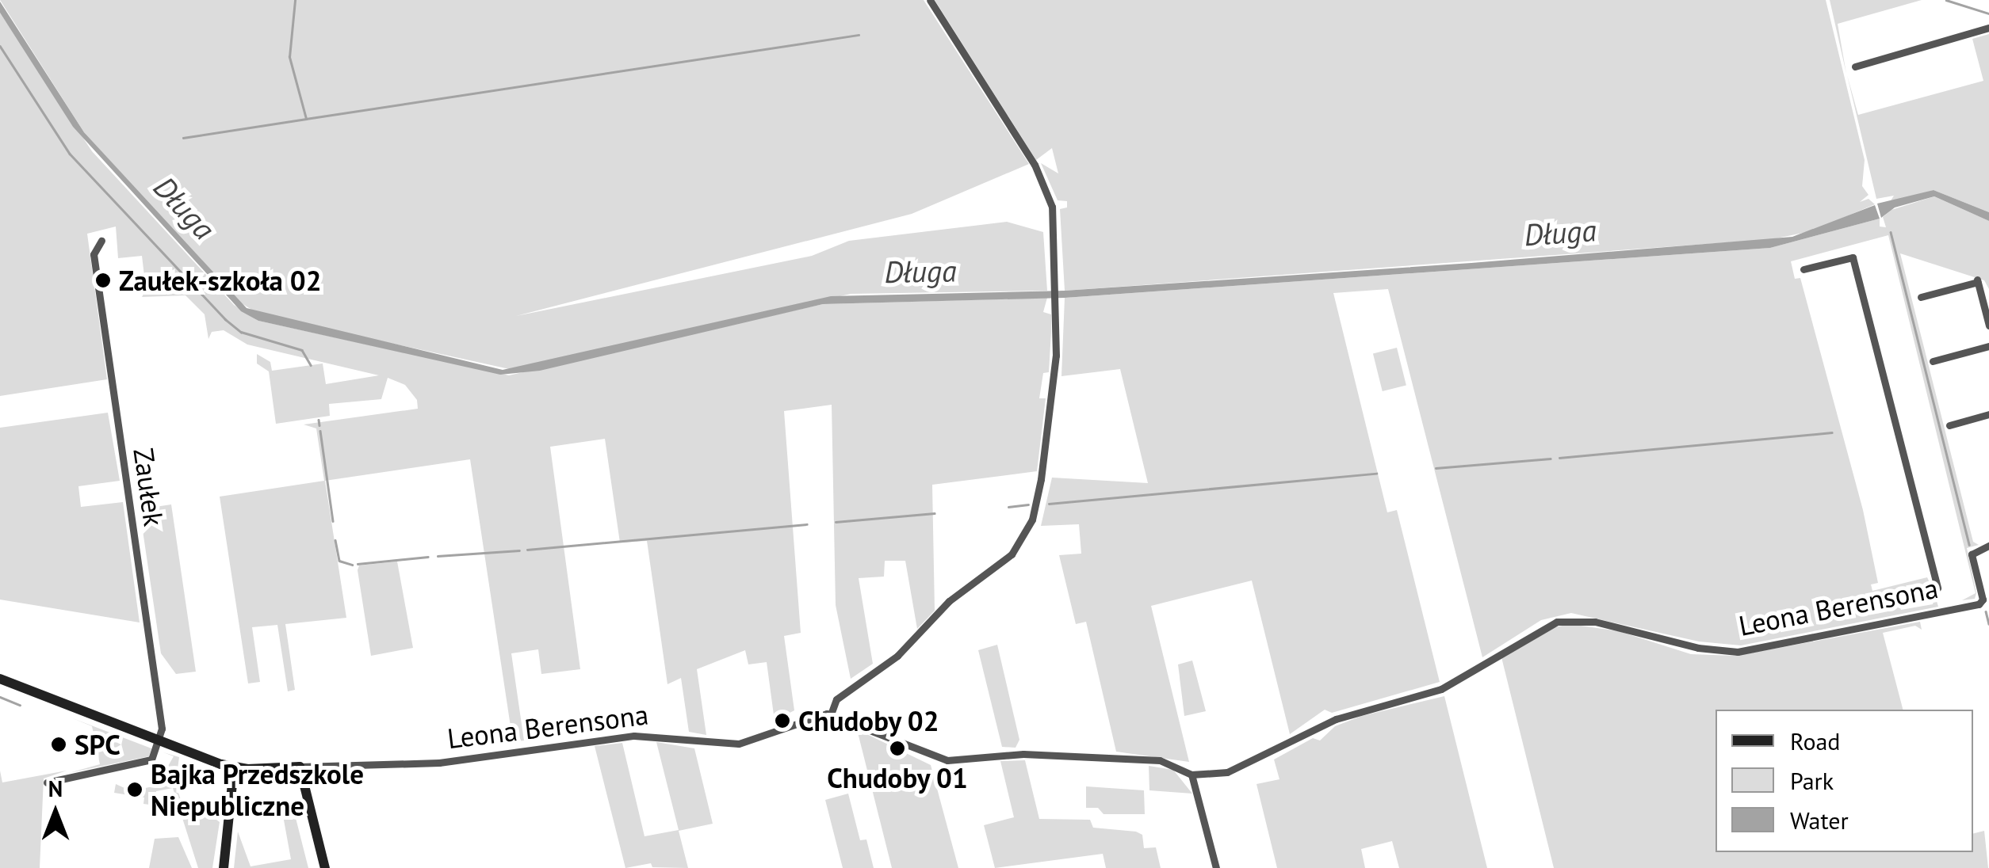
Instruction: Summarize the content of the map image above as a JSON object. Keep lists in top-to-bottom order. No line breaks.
{"streets":{"street":["Zaułek","Leona Berensona"]},"crossings":[["Zaułek","Leona Berensona"]],"water":["Długa"],"places":["Zaułek-szkoła 02","Chudoby 02","SPC","Chudoby 01","Bajka Przedszkole Niepubliczne"],"legend":["Road","Park","Water"],"north":"top"}
